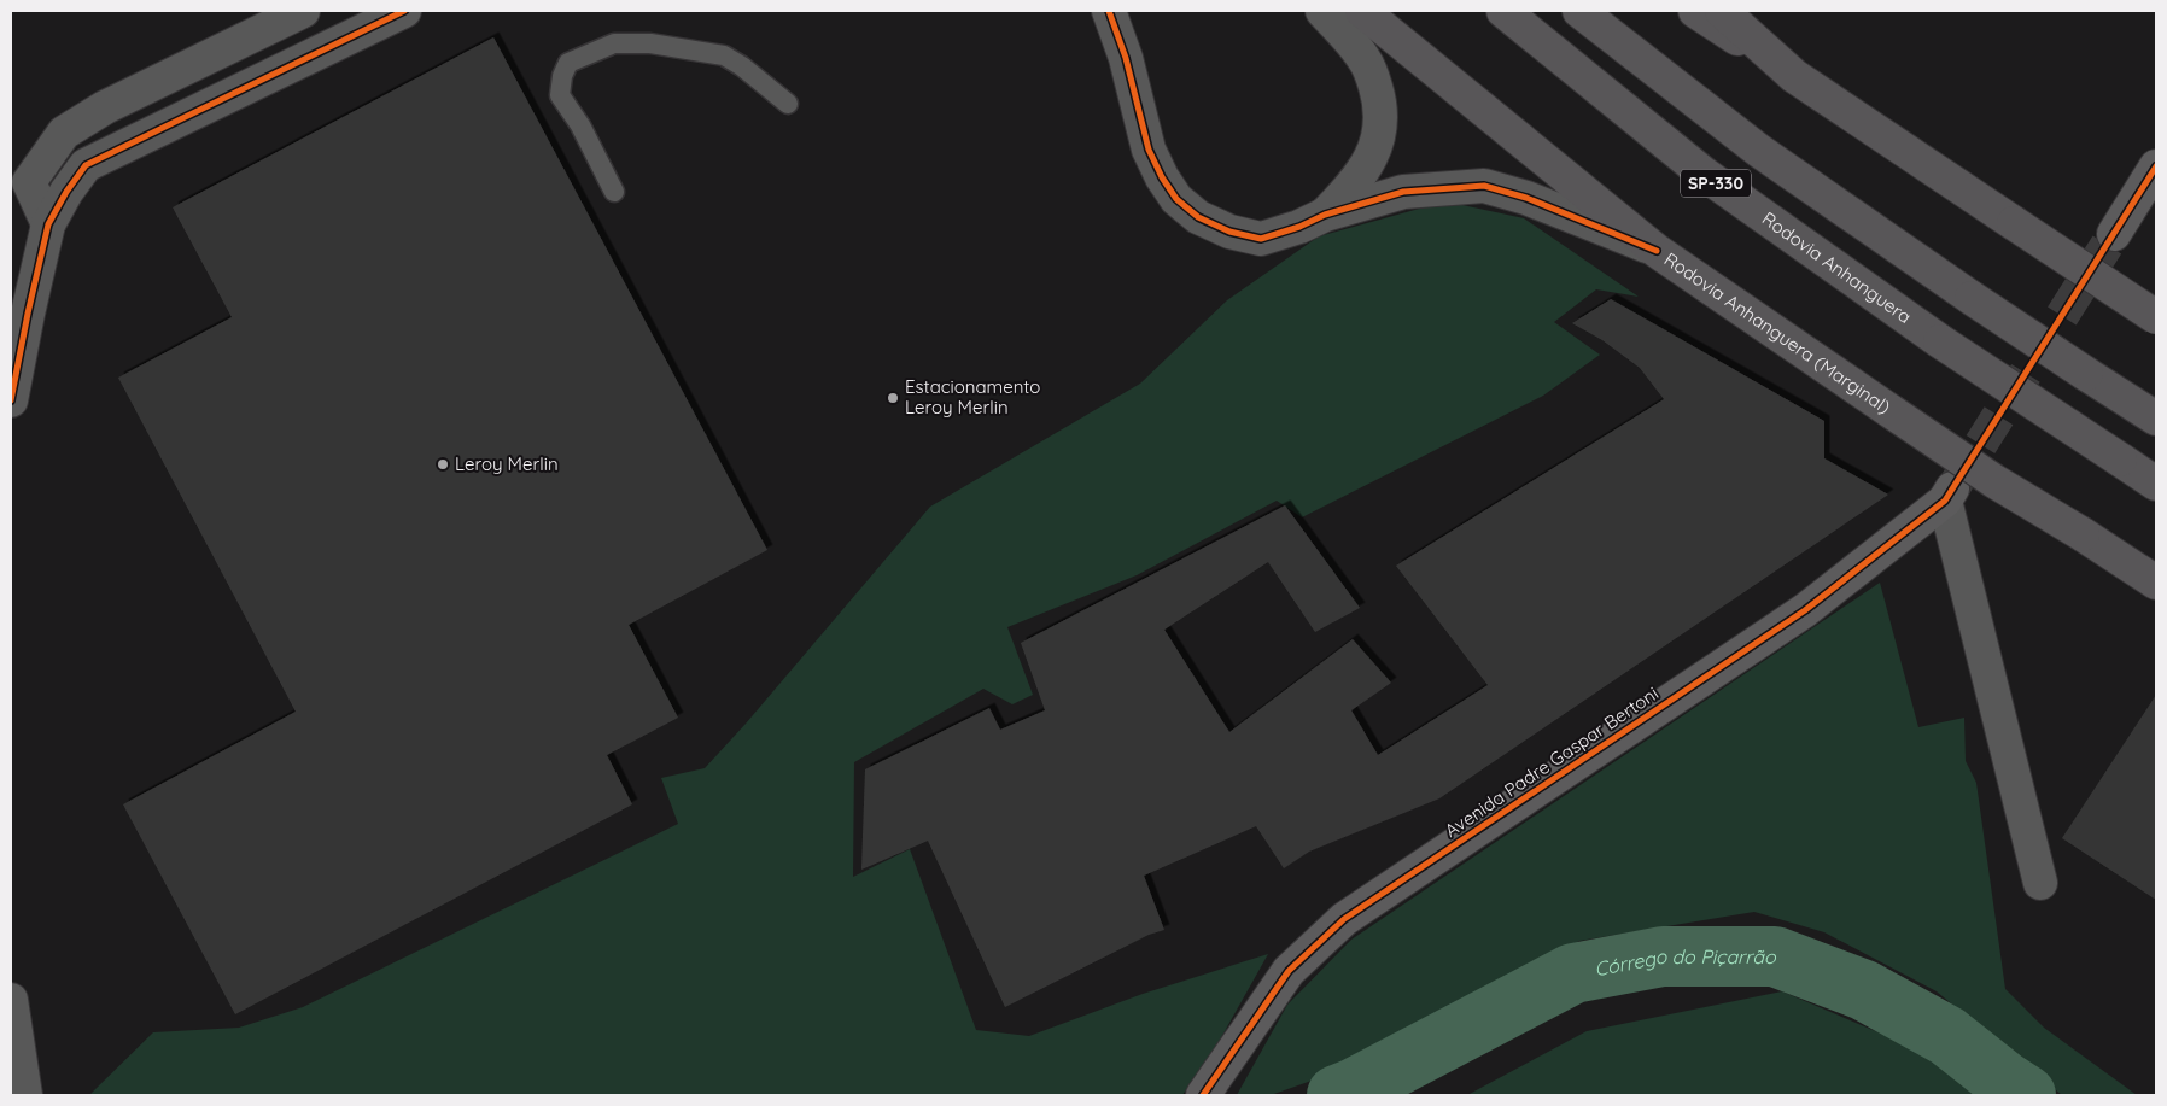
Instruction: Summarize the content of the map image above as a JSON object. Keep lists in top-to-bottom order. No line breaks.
{"streets":{"highway":["SP-330","Rodovia Anhanguera","Rodovia Anhanguera (Marginal)"],"street":["Avenida Padre Gaspar Bertoni"]},"water":["Córrego do Piçarrão"],"places":["Estacionamento Leroy Merlin","Leroy Merlin"]}
